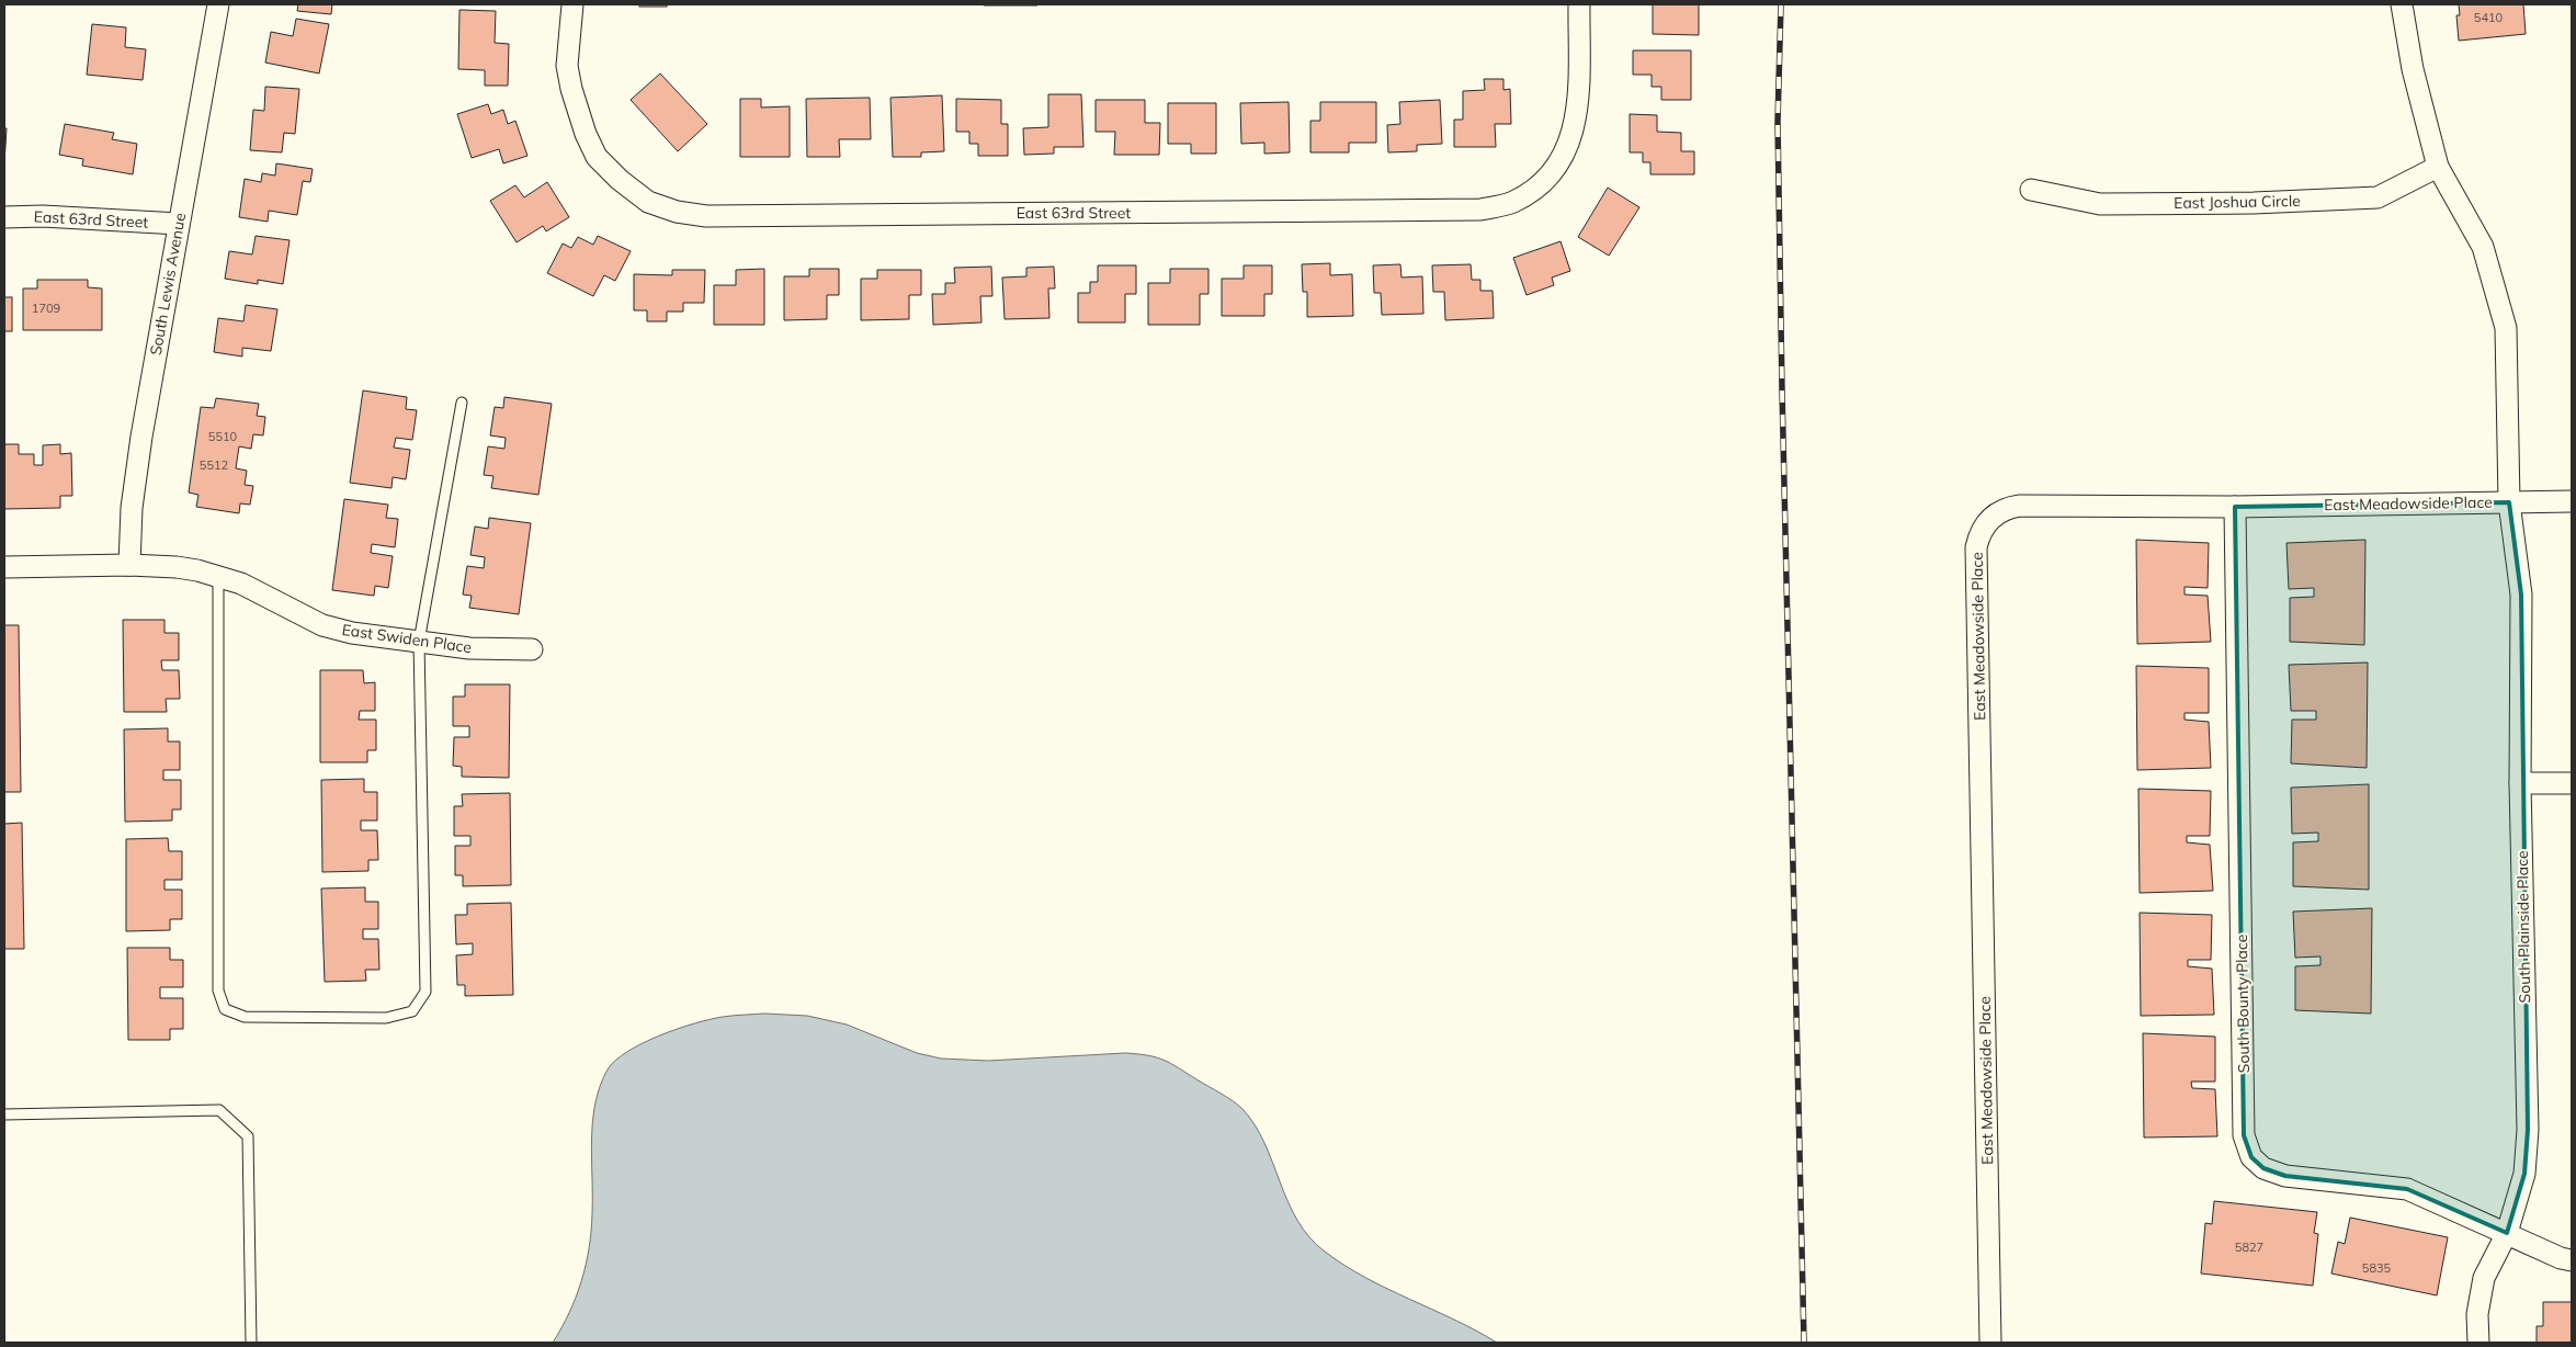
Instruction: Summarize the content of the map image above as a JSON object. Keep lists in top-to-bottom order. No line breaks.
{"streets":{"street":["East Joshua Circle","East 63rd Street","South Lewis Avenue","East Meadowside Place","East Swiden Place","South Plainside Place","South Bounty Place"]},"crossings":[["East Joshua Circle","South Plainside Place"],["East 63rd Street","South Lewis Avenue"],["South Lewis Avenue","East Swiden Place"],["East Meadowside Place","South Plainside Place"],["East Meadowside Place","South Bounty Place"],["South Plainside Place","South Bounty Place"]],"house_numbers":["5410","1709","5510","5512","5827","5835"]}
